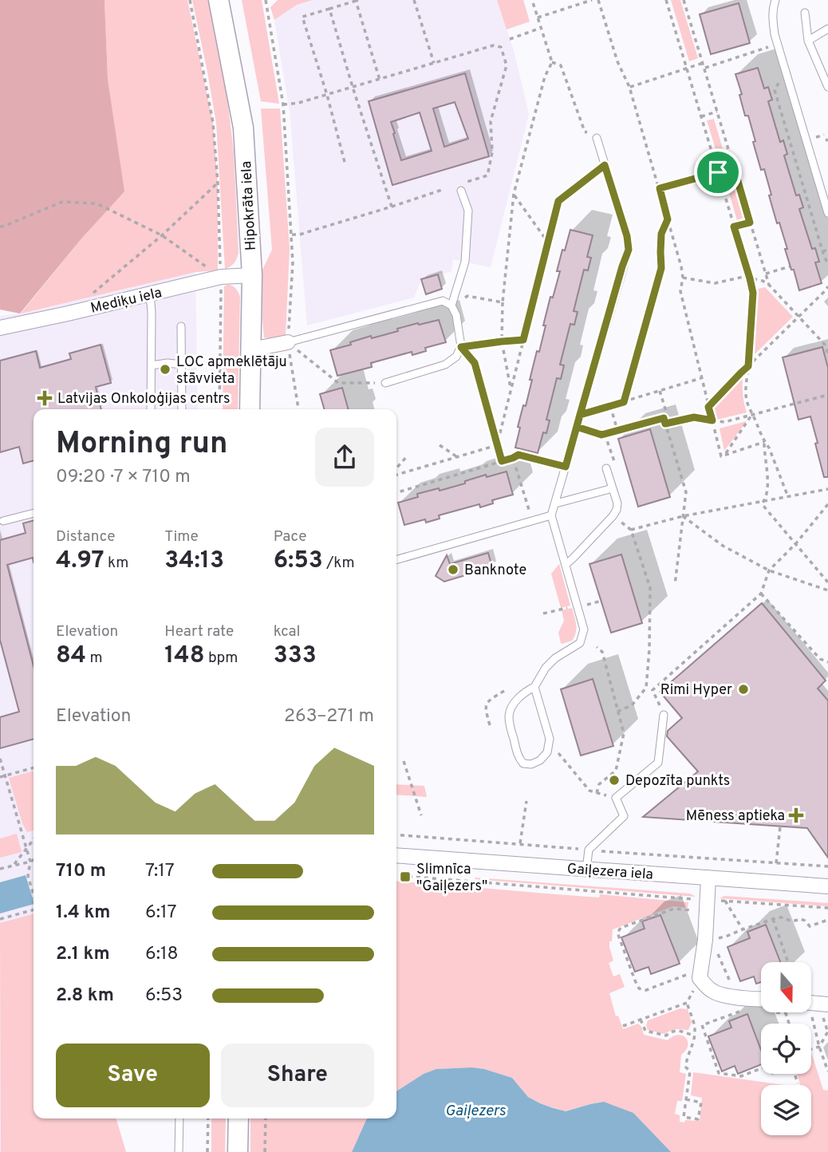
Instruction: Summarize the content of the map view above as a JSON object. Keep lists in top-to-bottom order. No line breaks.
{"streets":{"street":["Hipokrāta iela","Mediķu iela","Gaiļezera iela"]},"crossings":[["Hipokrāta iela","Mediķu iela"]],"water":["Gaiļezers"],"places":{"other":["LOC apmeklētāju stāvvieta","Banknote","Rimi Hyper","Depozīta punkts"],"health":["Latvijas Onkoloģijas centrs","Mēness aptieka"],"transit":["Slimnīca \"Gaiļezers\""]},"north":"bottom","page":{"heading":["Morning run","09:20 · 7 × 710 m"],"stats":[["Distance","4.97 km"],["Time","34:13"],["Pace","6:53 /km"],["Elevation","84 m"],["Heart rate","148 bpm"],["kcal","333"]],"chart":["Elevation","263–271 m"],"list":[{"name":"710 m","note":"7:17"},{"name":"1.4 km","note":"6:17"},{"name":"2.1 km","note":"6:18"},{"name":"2.8 km","note":"6:53"}],"buttons":["Save","Share"]}}
